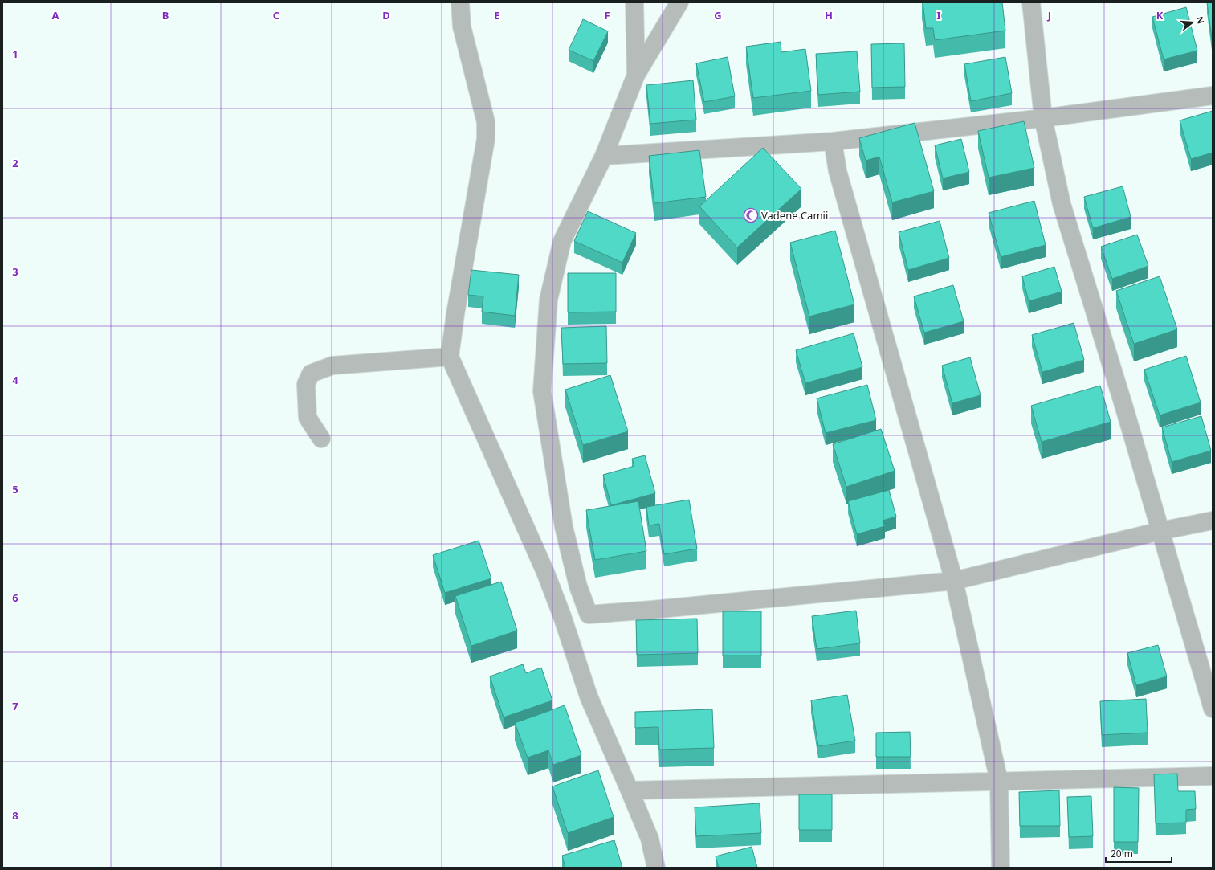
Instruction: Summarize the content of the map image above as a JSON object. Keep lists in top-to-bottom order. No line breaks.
{"places":{"mosque":["Vadene Camii"]},"scale_bar":"20 m","north":"right","grid":{"columns":["A","B","C","D","E","F","G","H","I","J","K"],"rows":["1","2","3","4","5","6","7","8"]}}
